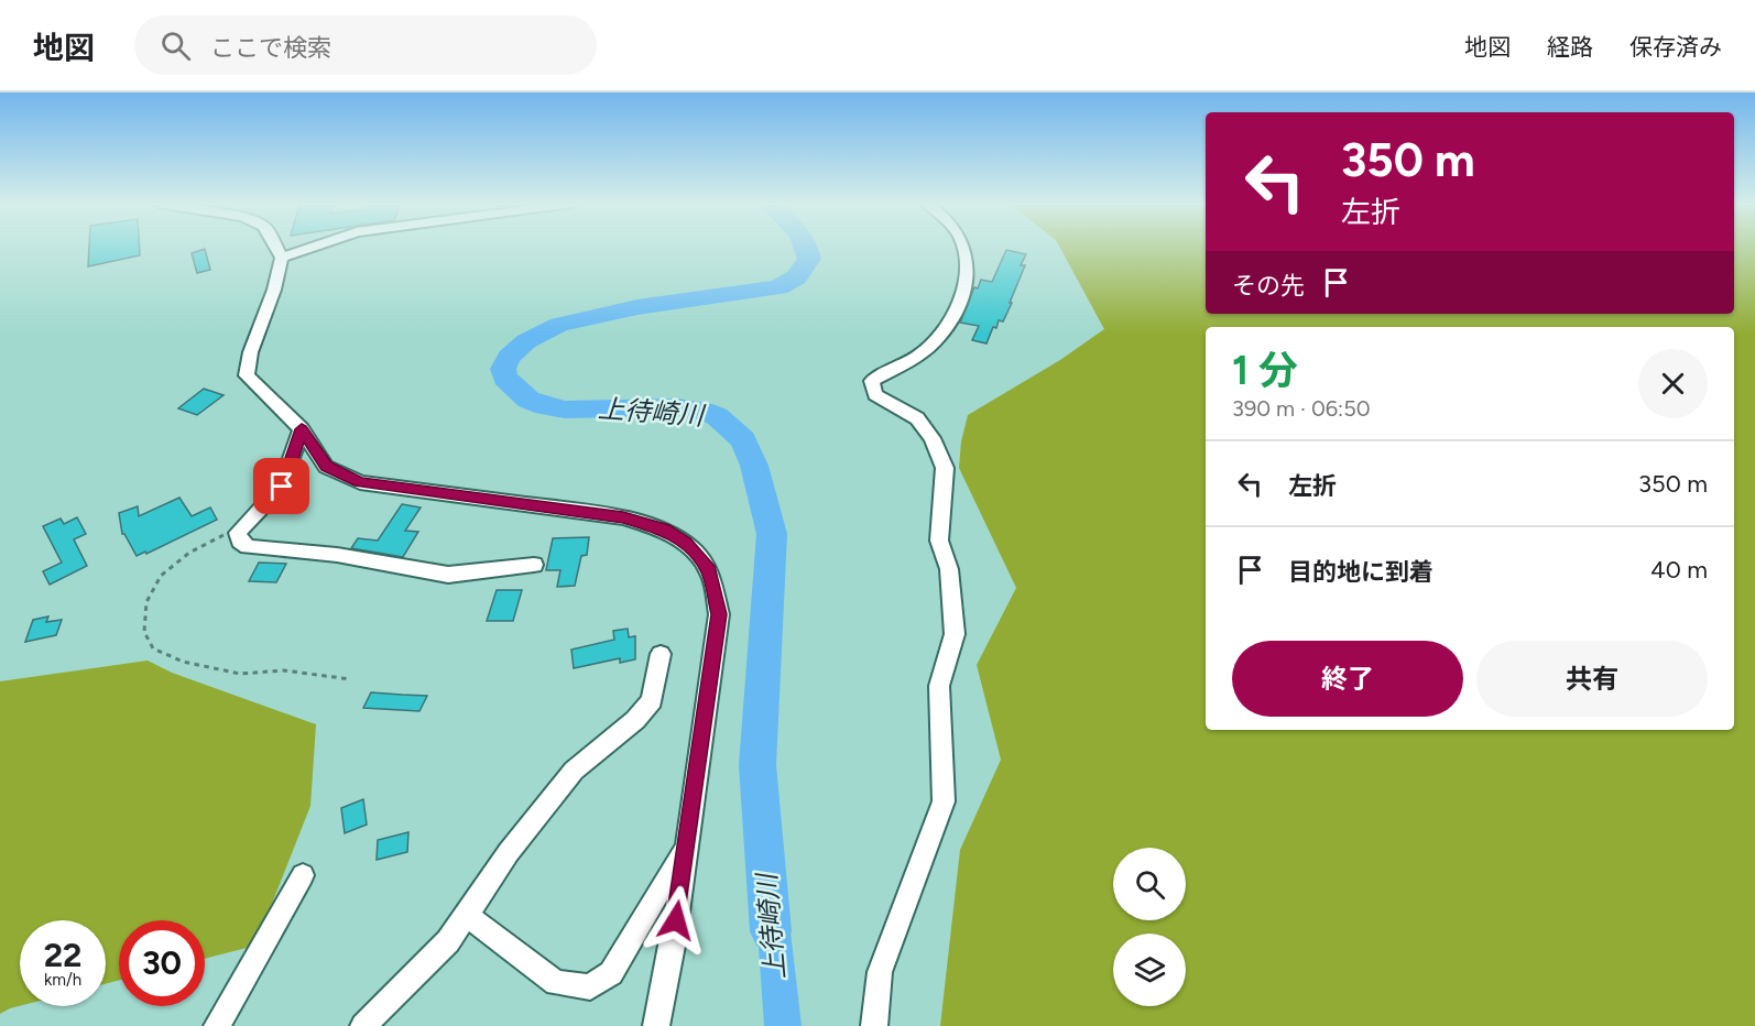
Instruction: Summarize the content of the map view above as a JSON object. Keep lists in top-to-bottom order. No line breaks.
{"water":["上待崎川"],"page":{"header":"地図","search":"ここで検索","nav":["地図","経路","保存済み"],"turn":["350 m","左折"],"then":"その先","heading":["1 分","390 m · 06:50"],"list":[{"name":"左折","value":"350 m"},{"name":"目的地に到着","value":"40 m"}],"buttons":["終了","共有"],"speed":"22 km/h","limit":"30"}}
